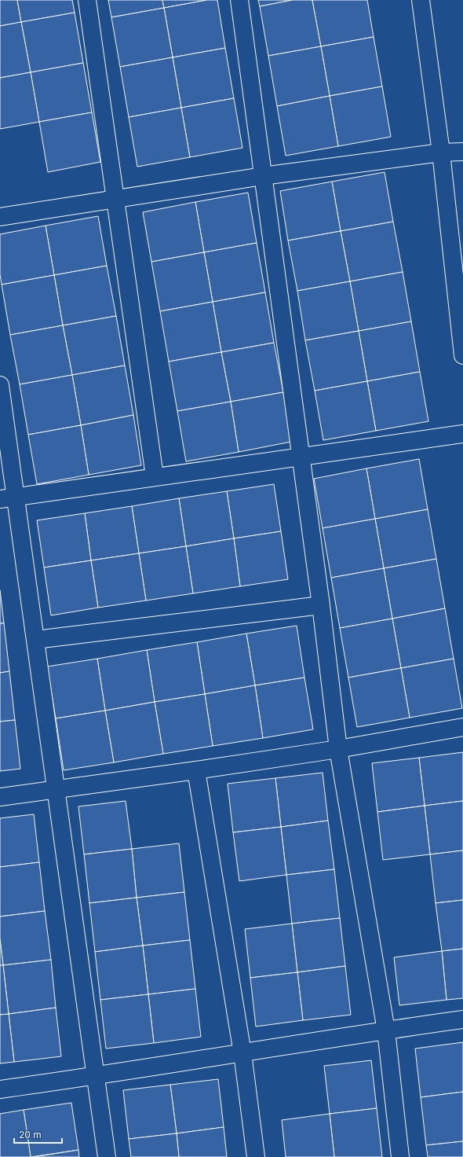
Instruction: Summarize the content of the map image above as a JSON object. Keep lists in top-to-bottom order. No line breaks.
{"scale_bar":"20 m"}
